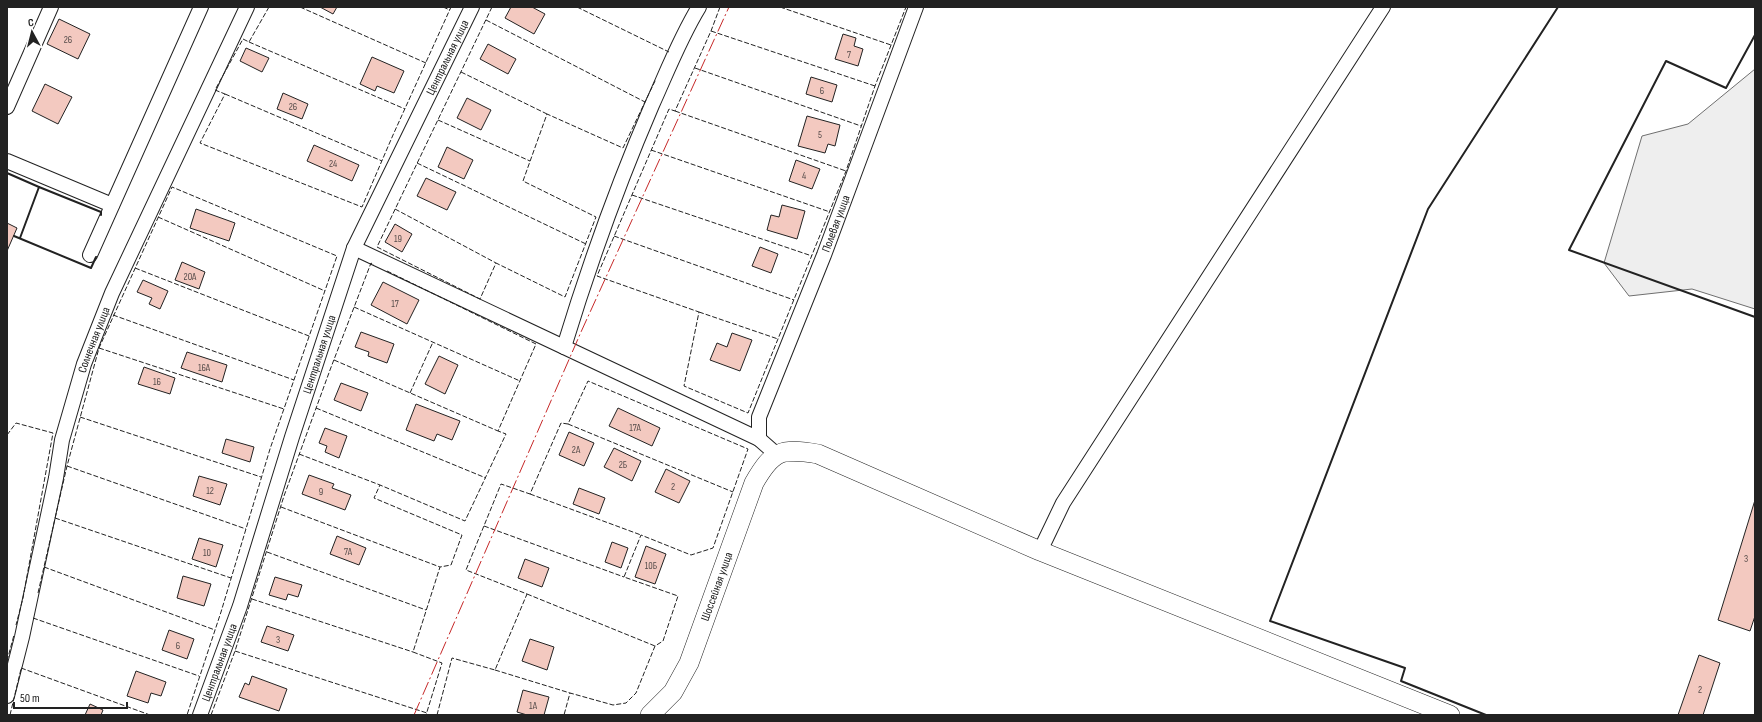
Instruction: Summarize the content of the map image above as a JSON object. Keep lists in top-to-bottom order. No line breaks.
{"streets":{"main road":["Шоссейная улица"],"street":["Центральная улица","Полевая улица","Солнечная улица"]},"house_numbers":["26","7","6","26","5","24","4","19","20А","17","16А","16","17А","2А","2Б","2","12","9","7А","10","3","10Б","3","6","2","1А"],"scale_bar":"50 m","north":"top"}
